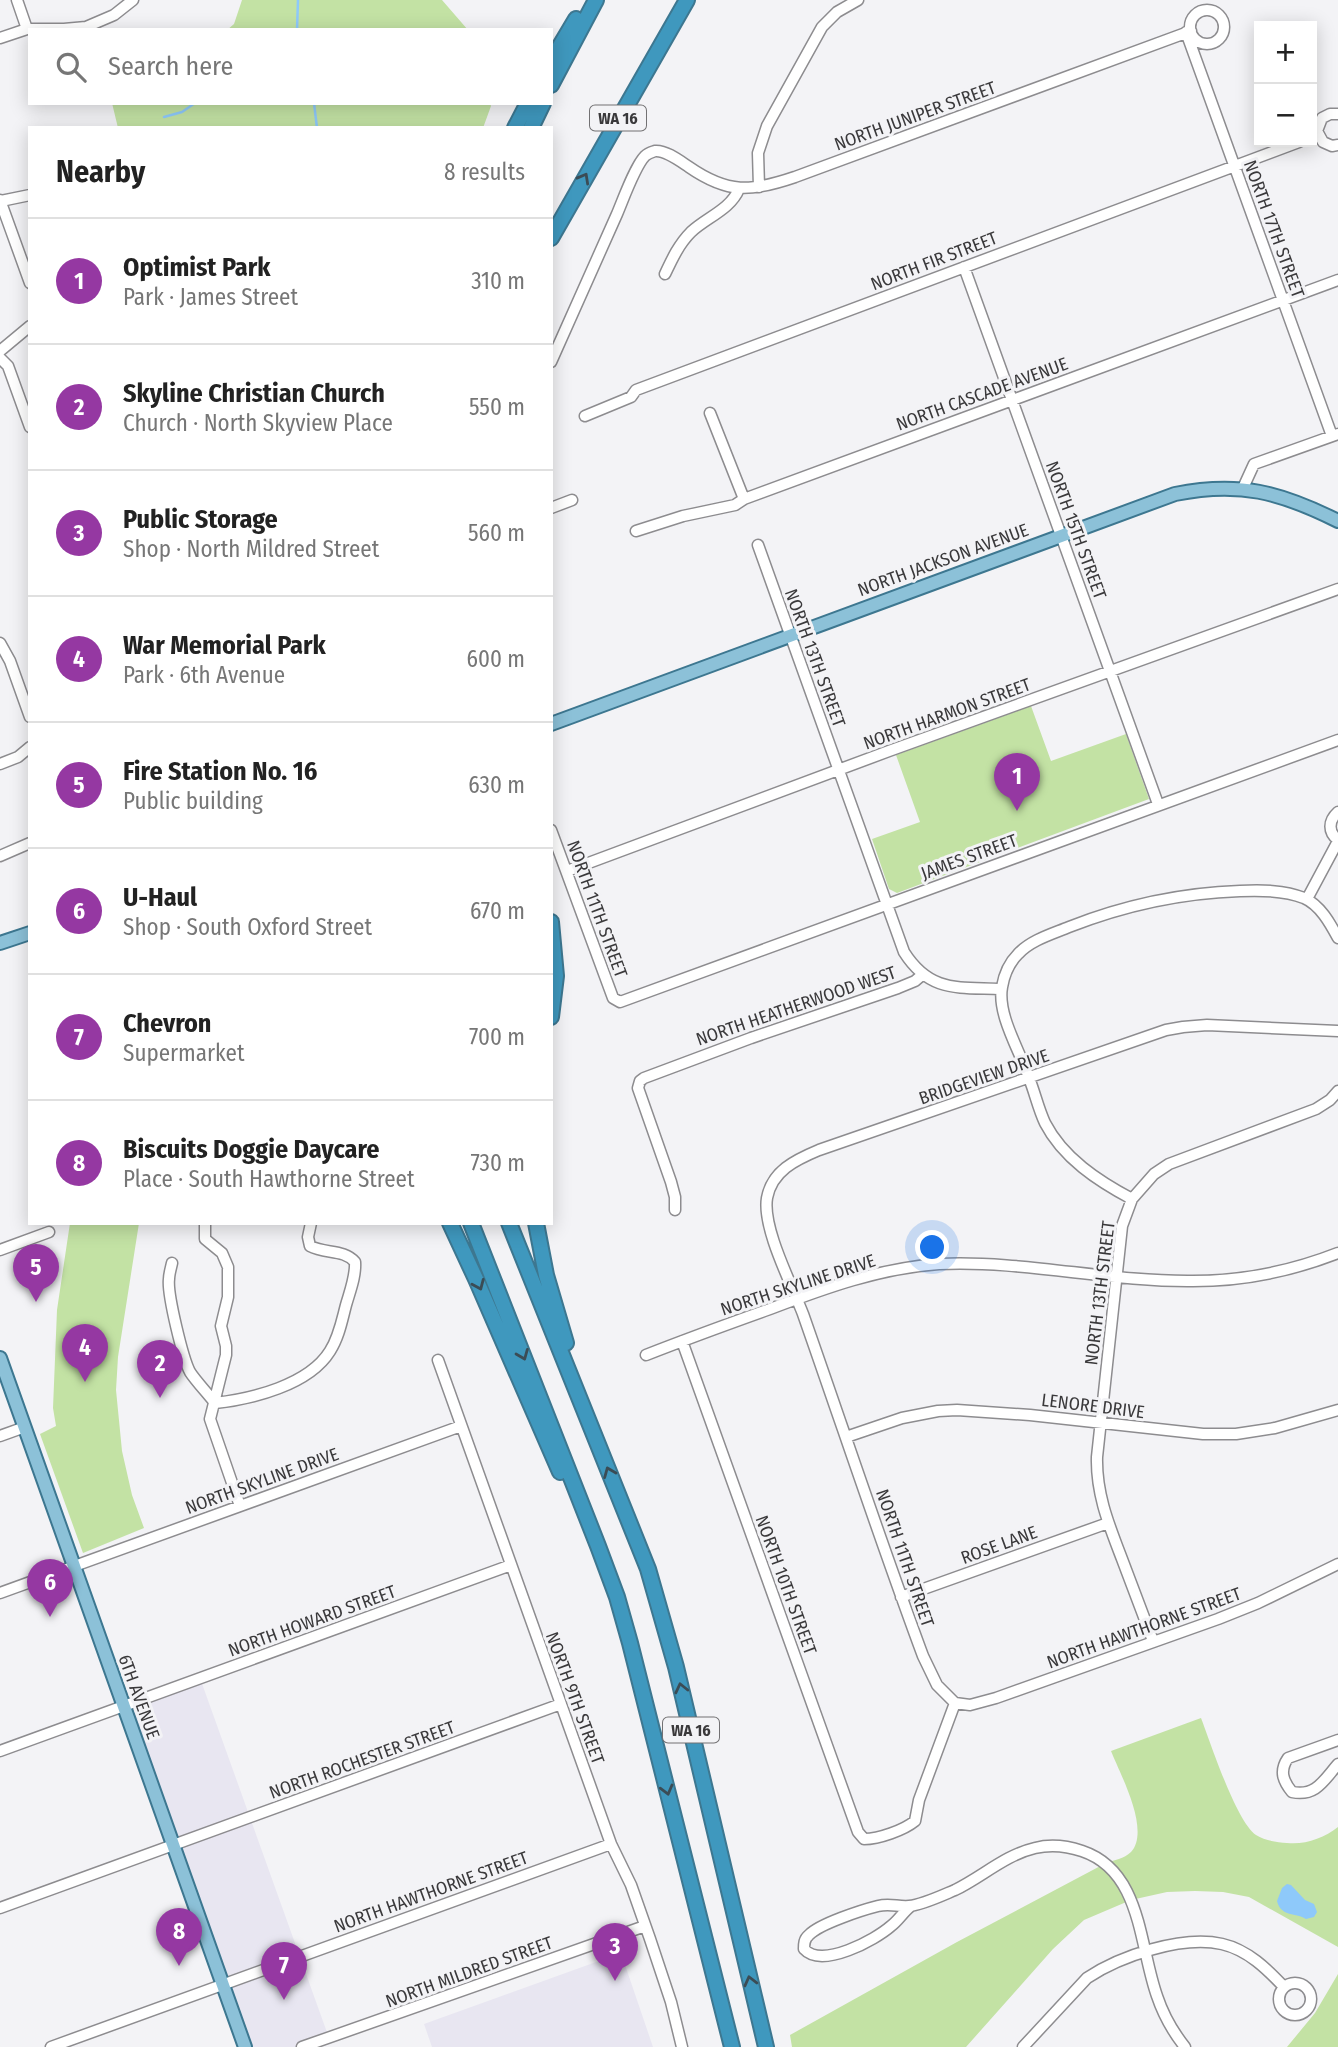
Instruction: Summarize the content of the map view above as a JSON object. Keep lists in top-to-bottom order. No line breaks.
{"streets":{"highway":["WA 16"],"main road":["NORTH JACKSON AVENUE","6TH AVENUE"],"street":["NORTH JUNIPER STREET","NORTH 17TH STREET","NORTH FIR STREET","NORTH CASCADE AVENUE","NORTH 15TH STREET","NORTH 13TH STREET","NORTH HARMON STREET","JAMES STREET","NORTH 11TH STREET","NORTH HEATHERWOOD WEST","BRIDGEVIEW DRIVE","NORTH SKYLINE DRIVE","LENORE DRIVE","ROSE LANE","NORTH 10TH STREET","NORTH HOWARD STREET","NORTH HAWTHORNE STREET","NORTH 9TH STREET","NORTH ROCHESTER STREET","NORTH MILDRED STREET"]},"crossings":[["NORTH JUNIPER STREET","NORTH 17TH STREET"],["NORTH 17TH STREET","NORTH FIR STREET"],["NORTH 17TH STREET","NORTH CASCADE AVENUE"],["NORTH FIR STREET","NORTH 15TH STREET"],["NORTH CASCADE AVENUE","NORTH 15TH STREET"],["NORTH 15TH STREET","NORTH JACKSON AVENUE"],["NORTH 15TH STREET","NORTH HARMON STREET"],["NORTH 15TH STREET","JAMES STREET"],["NORTH JACKSON AVENUE","NORTH 13TH STREET"],["NORTH 13TH STREET","NORTH HARMON STREET"],["NORTH 13TH STREET","JAMES STREET"],["NORTH 13TH STREET","NORTH HEATHERWOOD WEST"],["NORTH 13TH STREET","NORTH SKYLINE DRIVE"],["NORTH 13TH STREET","LENORE DRIVE"],["NORTH 13TH STREET","ROSE LANE"],["NORTH 13TH STREET","NORTH HAWTHORNE STREET"],["NORTH HARMON STREET","NORTH 11TH STREET"],["JAMES STREET","NORTH 11TH STREET"],["NORTH 11TH STREET","BRIDGEVIEW DRIVE"],["NORTH 11TH STREET","NORTH SKYLINE DRIVE"],["NORTH 11TH STREET","LENORE DRIVE"],["NORTH 11TH STREET","ROSE LANE"],["NORTH 11TH STREET","NORTH 10TH STREET"],["NORTH 11TH STREET","NORTH HAWTHORNE STREET"],["BRIDGEVIEW DRIVE","NORTH SKYLINE DRIVE"],["NORTH SKYLINE DRIVE","NORTH 10TH STREET"],["NORTH SKYLINE DRIVE","6TH AVENUE"],["NORTH SKYLINE DRIVE","NORTH 9TH STREET"],["NORTH 10TH STREET","NORTH HAWTHORNE STREET"],["NORTH HOWARD STREET","6TH AVENUE"],["NORTH HOWARD STREET","NORTH 9TH STREET"],["NORTH HAWTHORNE STREET","6TH AVENUE"],["NORTH HAWTHORNE STREET","NORTH 9TH STREET"],["6TH AVENUE","NORTH ROCHESTER STREET"],["NORTH 9TH STREET","NORTH ROCHESTER STREET"],["NORTH 9TH STREET","NORTH MILDRED STREET"]],"page":{"map_buttons":["+","−"],"search":"Search here","heading":["Nearby","8 results"],"list":[{"mark":"1","name":"Optimist Park","note":"Park · James Street","value":"310 m"},{"mark":"2","name":"Skyline Christian Church","note":"Church · North Skyview Place","value":"550 m"},{"mark":"3","name":"Public Storage","note":"Shop · North Mildred Street","value":"560 m"},{"mark":"4","name":"War Memorial Park","note":"Park · 6th Avenue","value":"600 m"},{"mark":"5","name":"Fire Station No. 16","note":"Public building","value":"630 m"},{"mark":"6","name":"U-Haul","note":"Shop · South Oxford Street","value":"670 m"},{"mark":"7","name":"Chevron","note":"Supermarket","value":"700 m"},{"mark":"8","name":"Biscuits Doggie Daycare","note":"Place · South Hawthorne Street","value":"730 m"}],"pins":["1","5","4","2","6","8","3","7"]}}
